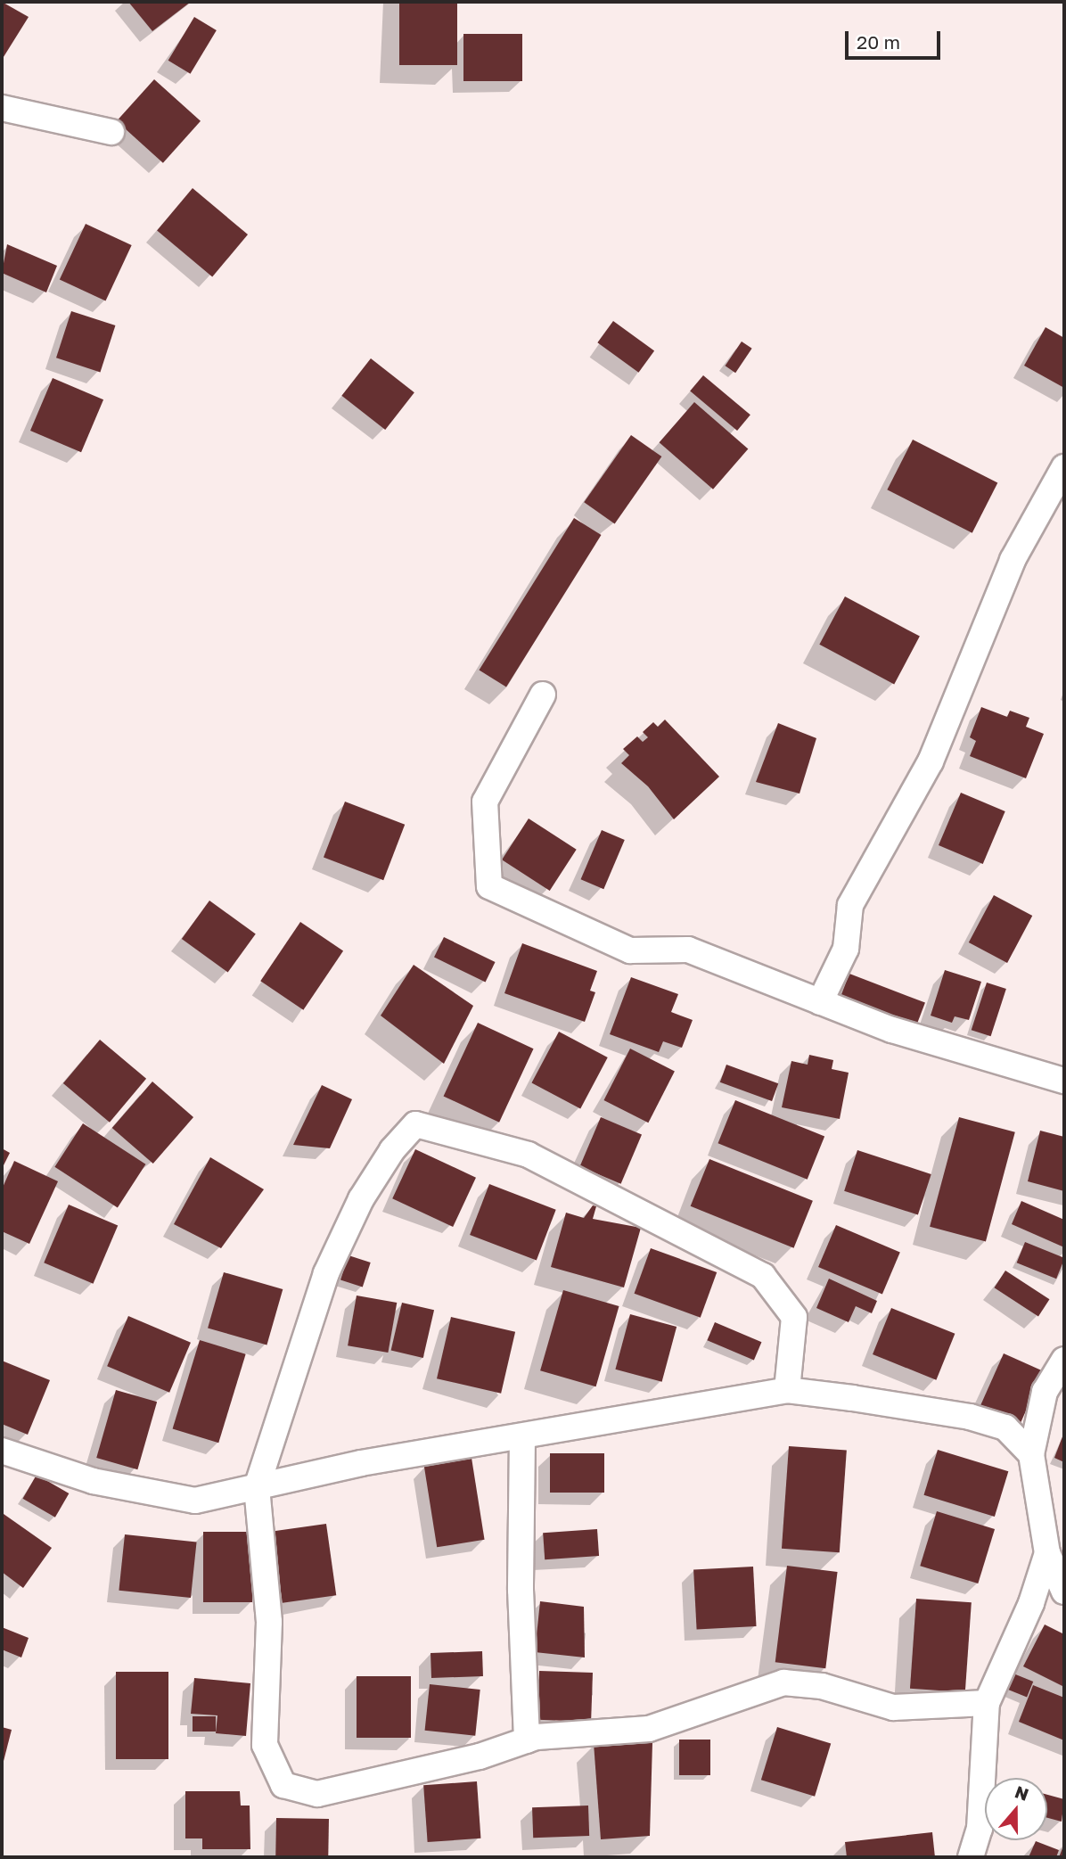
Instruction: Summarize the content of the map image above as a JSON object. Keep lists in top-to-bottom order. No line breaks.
{"scale_bar":"20 m","north":"top"}
